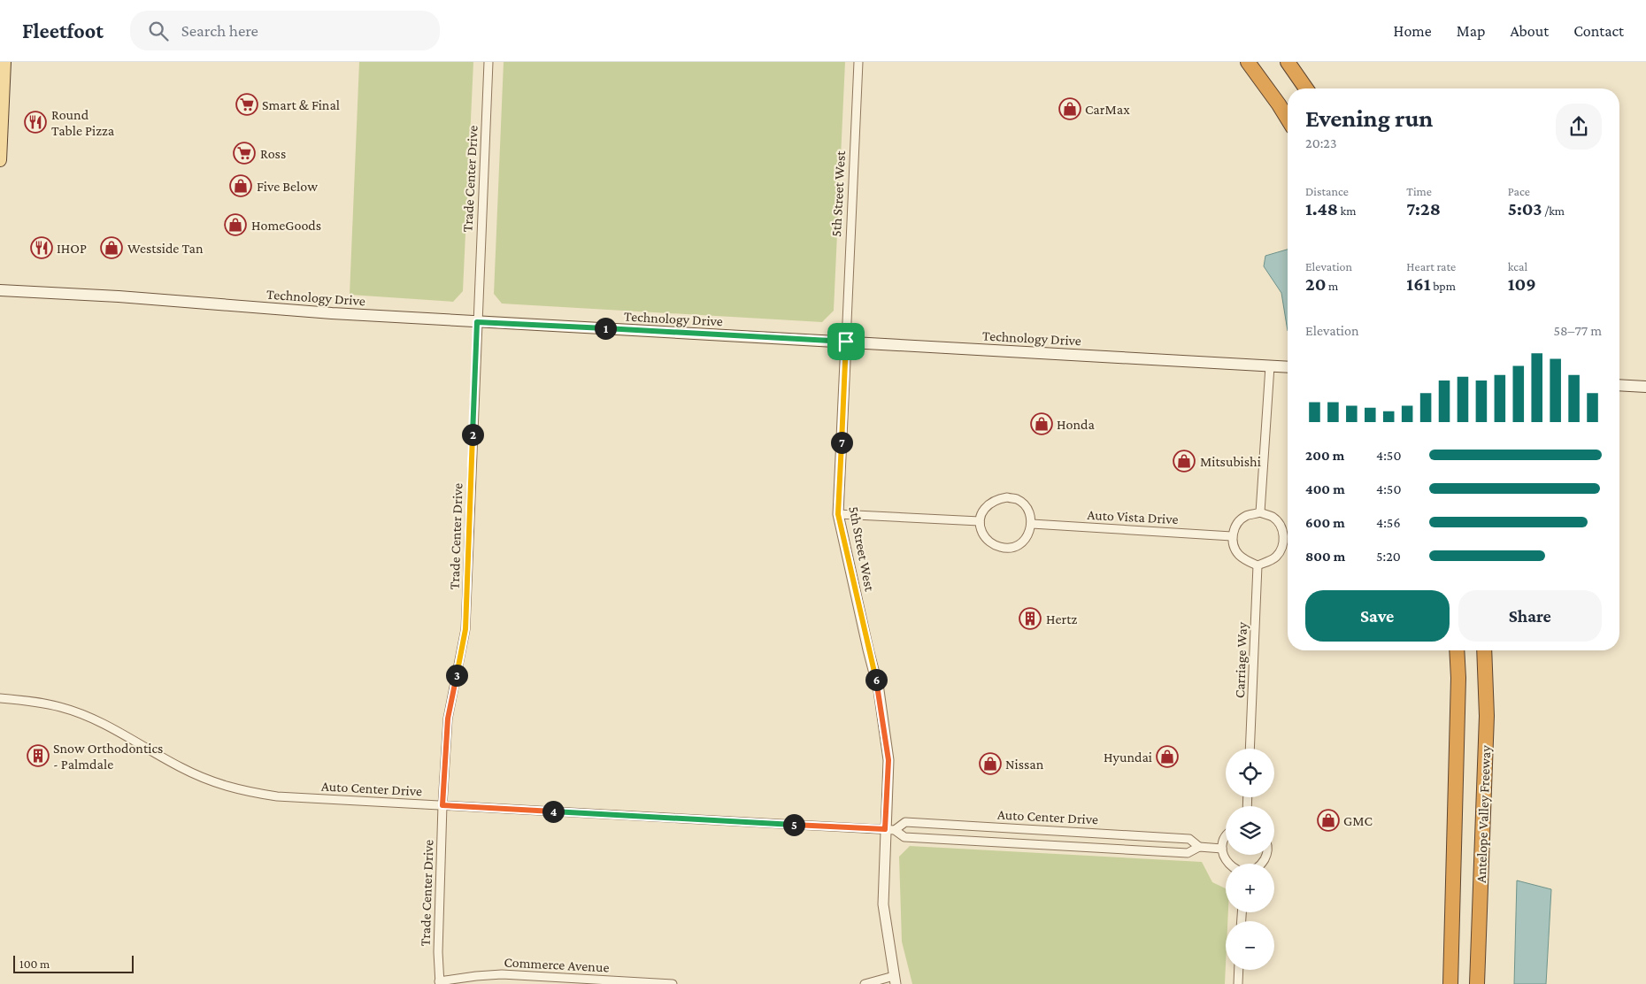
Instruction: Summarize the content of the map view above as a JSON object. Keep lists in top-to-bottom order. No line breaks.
{"streets":{"highway":["Antelope Valley Freeway"],"main road":["Technology Drive"],"street":["Trade Center Drive","5th Street West","Auto Vista Drive","Carriage Way","Auto Center Drive","Commerce Avenue"]},"crossings":[["Trade Center Drive","Technology Drive"],["Trade Center Drive","Auto Center Drive"],["Trade Center Drive","Commerce Avenue"],["5th Street West","Technology Drive"],["5th Street West","Auto Center Drive"],["Auto Vista Drive","Carriage Way"]],"places":{"supermarket":["Smart & Final","Ross"],"shop":["CarMax","Five Below","HomeGoods","Westside Tan","Honda","Mitsubishi","Hyundai","Nissan","GMC"],"restaurant":["Round Table Pizza","IHOP"],"building":["Hertz","Snow Orthodontics - Palmdale"]},"scale_bar":"100 m","page":{"header":"Fleetfoot","search":"Search here","nav":["Home","Map","About","Contact"],"heading":["Evening run","20:23"],"stats":[["Distance","1.48 km"],["Time","7:28"],["Pace","5:03 /km"],["Elevation","20 m"],["Heart rate","161 bpm"],["kcal","109"]],"chart":["Elevation","58–77 m"],"pins":["1","2","7","3","6","4","5"],"list":[{"name":"200 m","note":"4:50"},{"name":"400 m","note":"4:50"},{"name":"600 m","note":"4:56"},{"name":"800 m","note":"5:20"}],"buttons":["Save","Share"],"map_buttons":["+","−"],"scale":"100 m"}}
